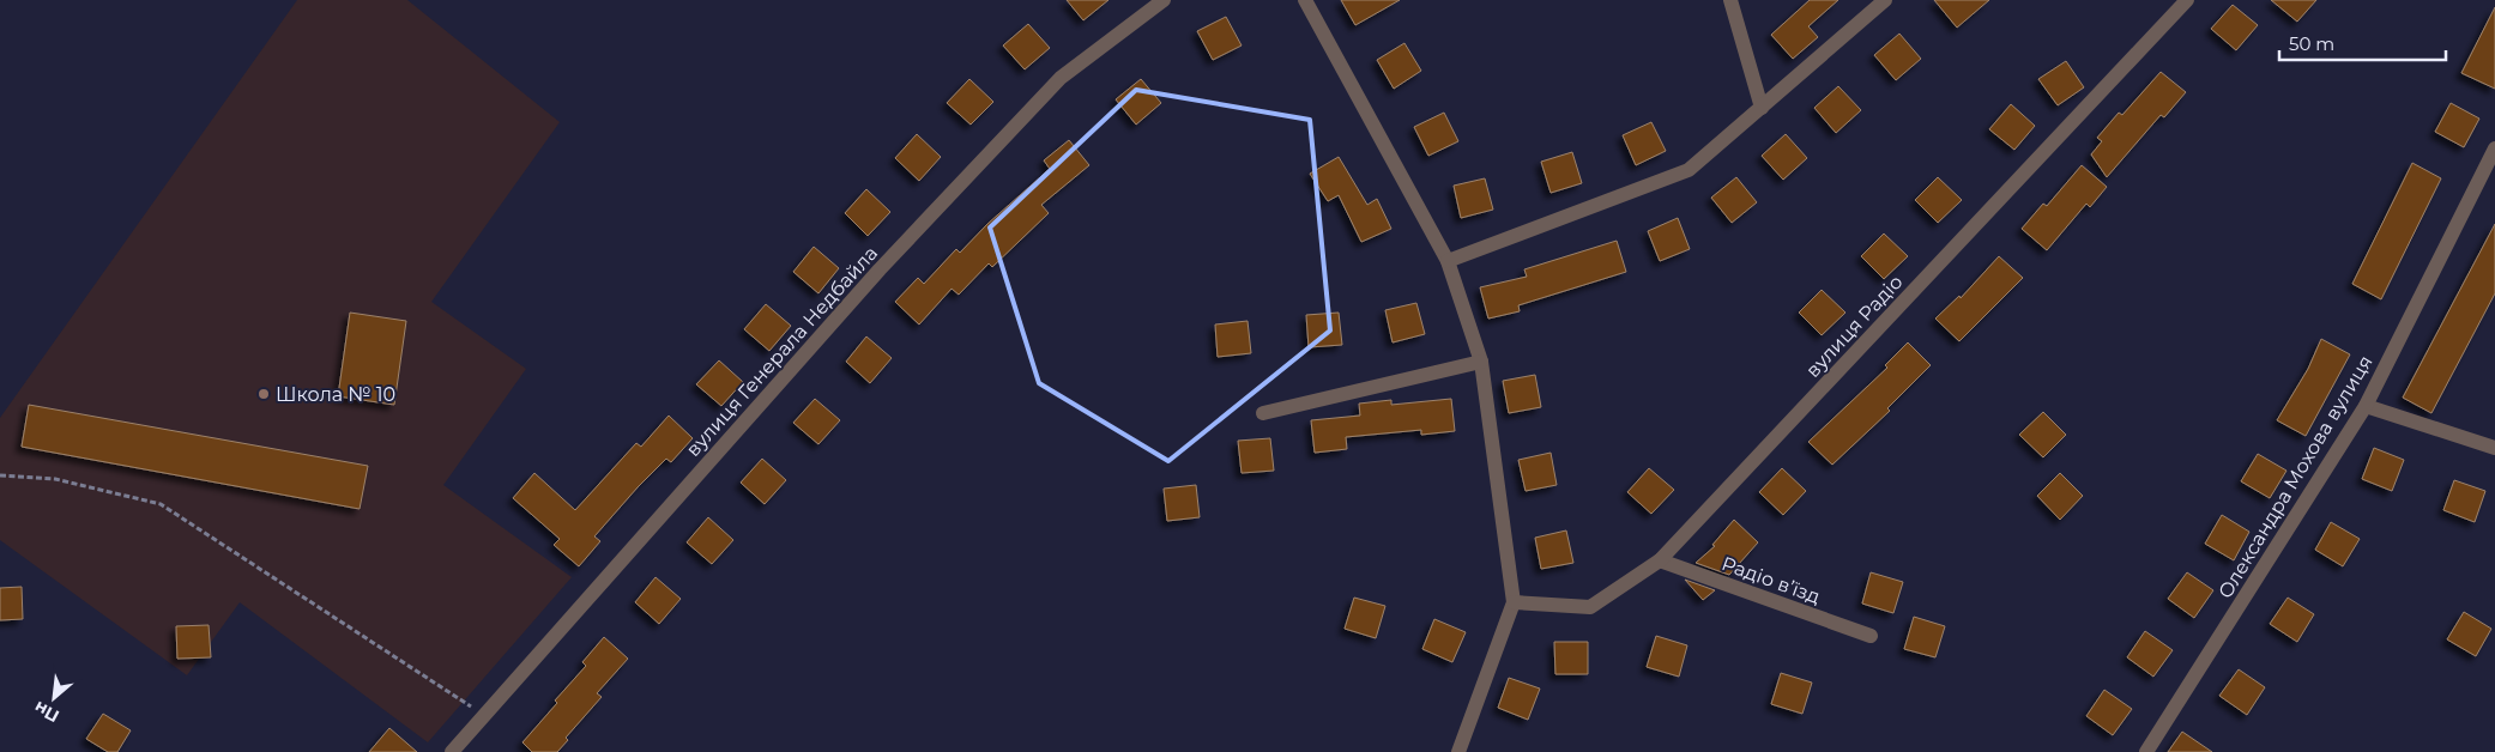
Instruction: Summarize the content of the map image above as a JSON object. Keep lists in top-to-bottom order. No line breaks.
{"streets":{"street":["вулиця Радіо","вулиця Генерала Недбайла","Олександра Мохова вулиця","Радіо в’їзд"]},"crossings":[["вулиця Радіо","Радіо в’їзд"]],"places":["Школа № 10"],"scale_bar":"50 m","north":"bottom left"}
